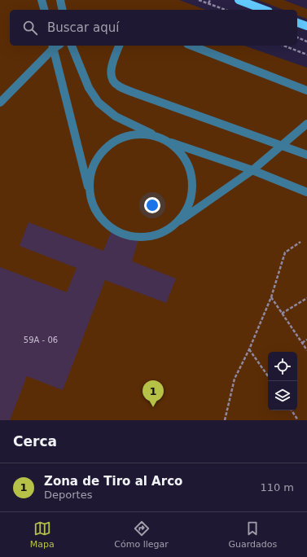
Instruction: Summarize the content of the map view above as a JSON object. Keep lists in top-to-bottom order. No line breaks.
{"house_numbers":["59A - 06"],"page":{"search":"Buscar aquí","pins":"1","heading":"Cerca","list":[{"mark":"1","name":"Zona de Tiro al Arco","note":"Deportes","value":"110 m"}],"nav":["Mapa","Cómo llegar","Guardados"]}}
